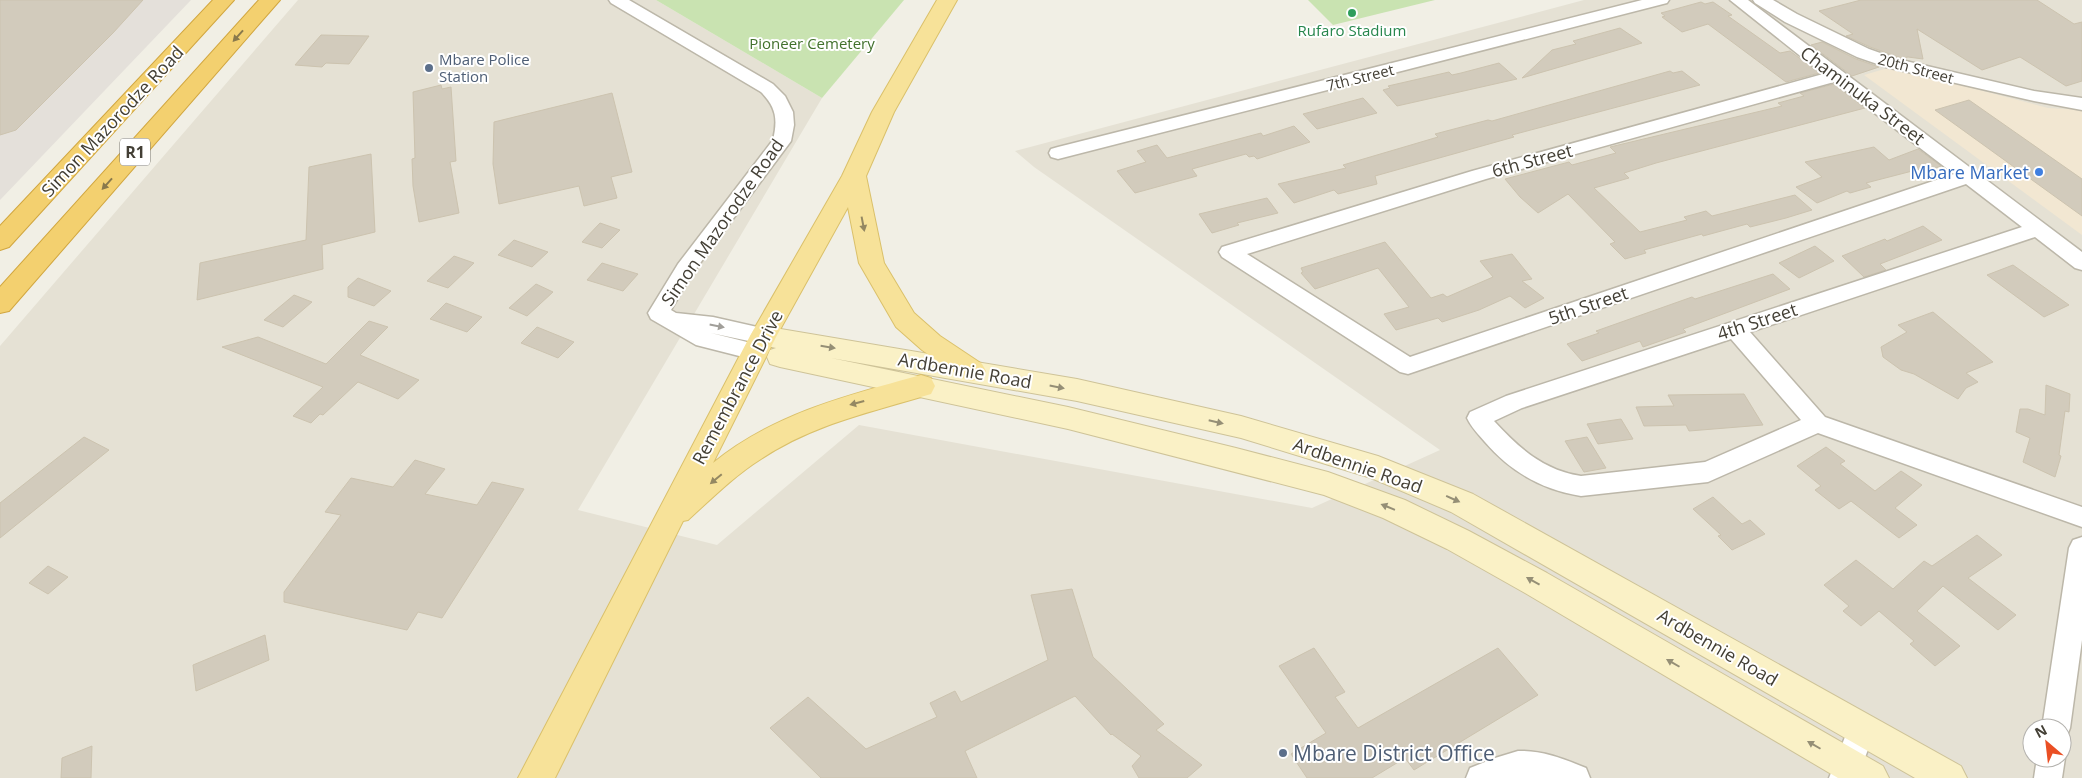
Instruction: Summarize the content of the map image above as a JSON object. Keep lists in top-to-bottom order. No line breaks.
{"streets":{"highway":["Simon Mazorodze Road","R1"],"main road":["Ardbennie Road","Remembrance Drive"],"street":["20th Street","7th Street","Chaminuka Street","6th Street","5th Street","4th Street"]},"crossings":[["Chaminuka Street","6th Street"],["Chaminuka Street","5th Street"],["Chaminuka Street","4th Street"],["Simon Mazorodze Road","Ardbennie Road"],["Simon Mazorodze Road","Remembrance Drive"],["6th Street","5th Street"],["Ardbennie Road","Remembrance Drive"]],"parks":["Pioneer Cemetery"],"places":["Rufaro Stadium","Mbare Police Station","Mbare Market","Mbare District Office"],"north":"top left"}
